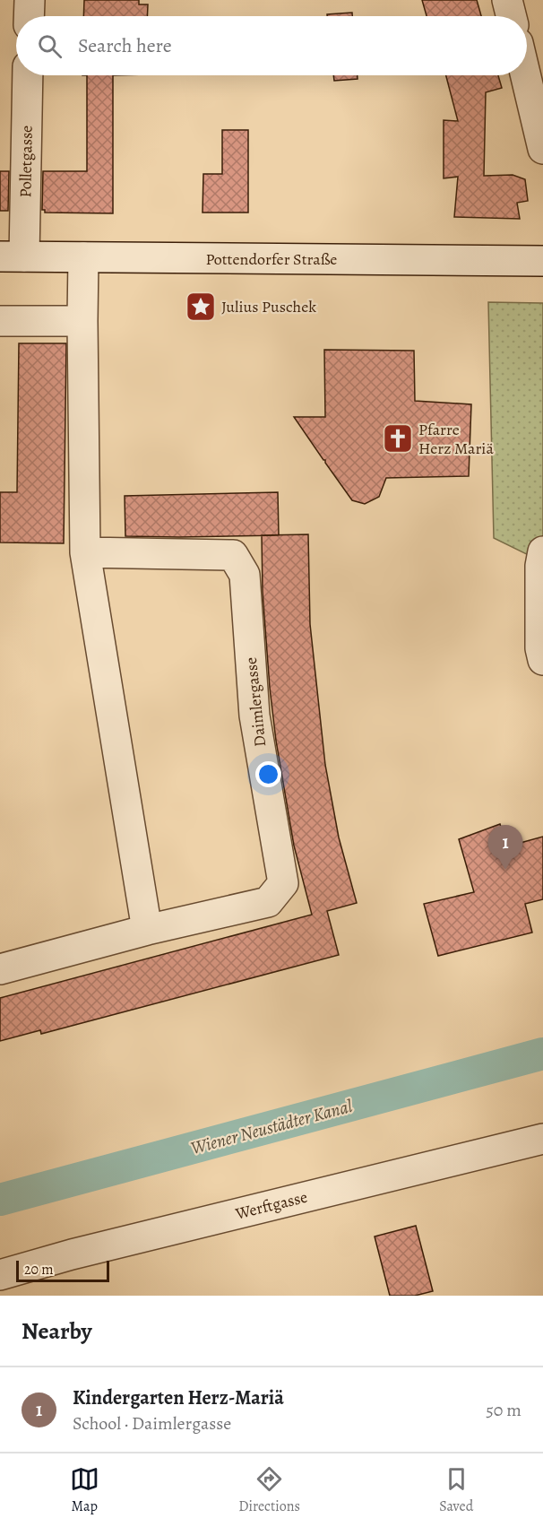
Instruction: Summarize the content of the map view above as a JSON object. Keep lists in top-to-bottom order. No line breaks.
{"streets":{"street":["Polletgasse","Pottendorfer Straße","Daimlergasse","Werftgasse"]},"crossings":[["Polletgasse","Pottendorfer Straße"]],"water":["Wiener Neustädter Kanal"],"places":{"place":["Julius Puschek"],"church":["Pfarre Herz Mariä"]},"scale_bar":"20 m","page":{"search":"Search here","pins":"1","scale":"20 m","heading":"Nearby","list":[{"mark":"1","name":"Kindergarten Herz-Mariä","note":"School · Daimlergasse","value":"50 m"}],"nav":["Map","Directions","Saved"]}}
